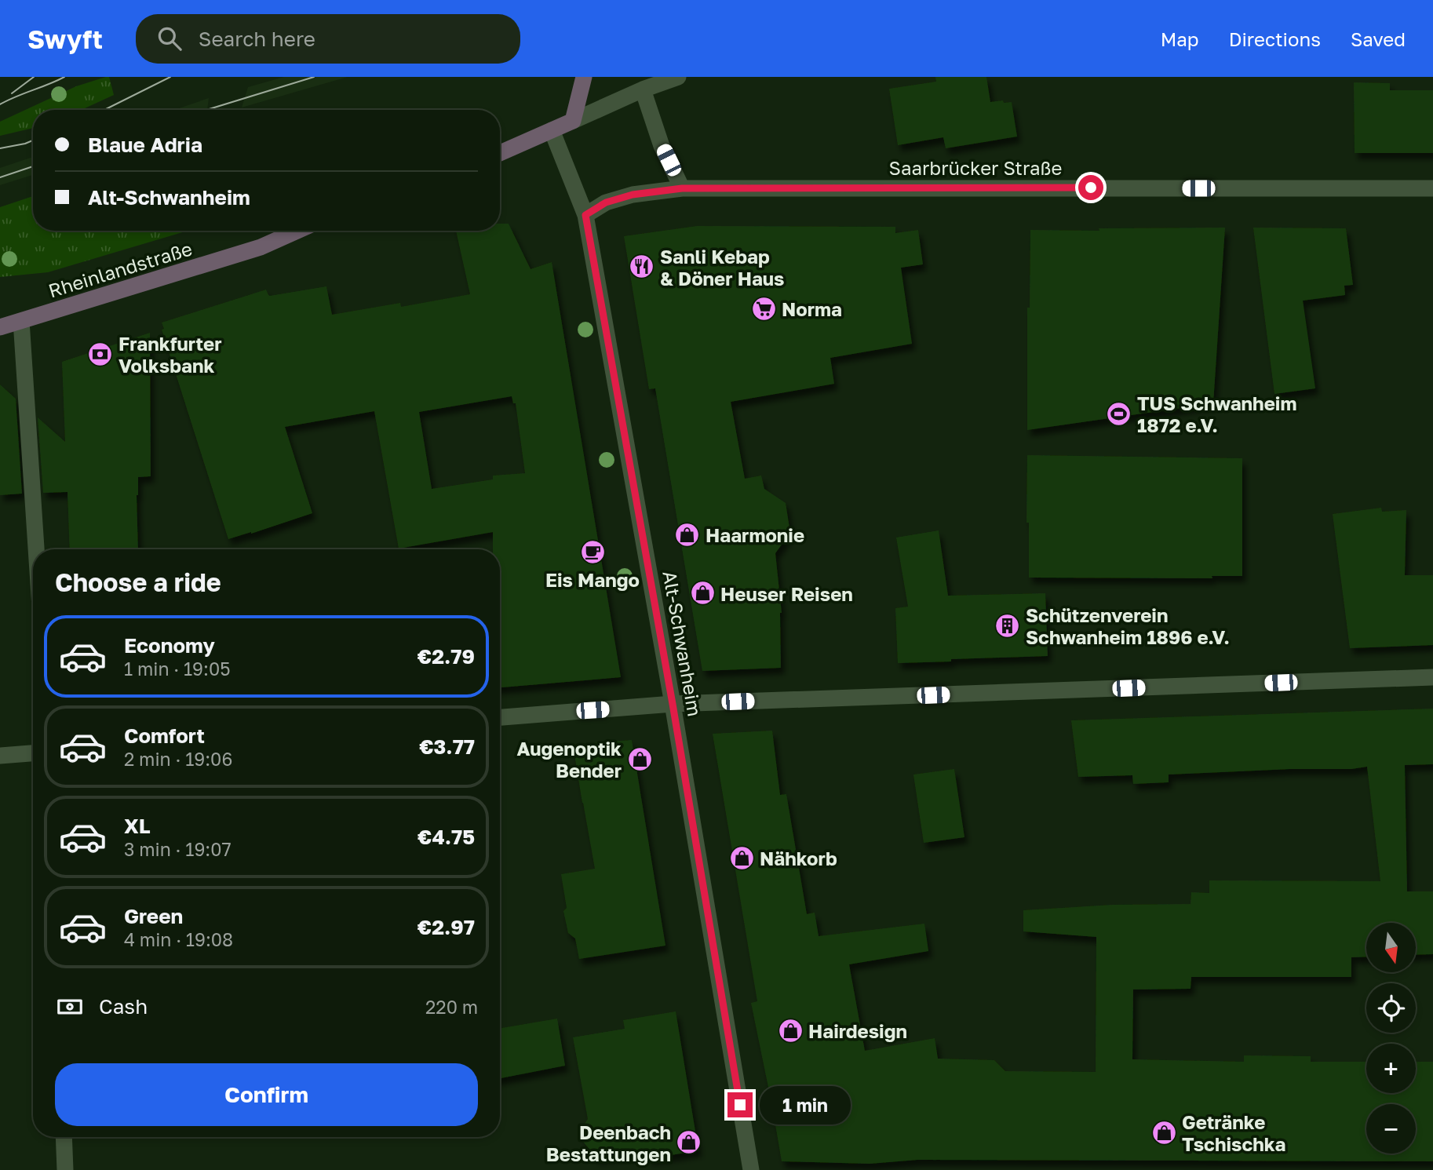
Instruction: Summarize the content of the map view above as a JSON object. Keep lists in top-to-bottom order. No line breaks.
{"streets":{"street":["Saarbrücker Straße","Rheinlandstraße","Alt-Schwanheim"]},"crossings":[["Saarbrücker Straße","Alt-Schwanheim"]],"places":{"restaurant":["Sanli Kebap & Döner Haus"],"supermarket":["Norma"],"bank":["Frankfurter Volksbank"],"sports":["TUS Schwanheim 1872 e.V."],"shop":["Haarmonie","Heuser Reisen","Augenoptik Bender","Nähkorb","Hairdesign","Getränke Tschischka","Deenbach Bestattungen"],"cafe":["Eis Mango"],"building":["Schützenverein Schwanheim 1896 e.V."]},"north":"bottom","page":{"header":"Swyft","search":"Search here","nav":["Map","Directions","Saved"],"banner":["Blaue Adria","Alt-Schwanheim"],"heading":"Choose a ride","list":[{"name":"Economy","note":"1 min · 19:05","value":"€2.79"},{"name":"Comfort","note":"2 min · 19:06","value":"€3.77"},{"name":"XL","note":"3 min · 19:07","value":"€4.75"},{"name":"Green","note":"4 min · 19:08","value":"€2.97"}],"map_buttons":["+","−"],"pay":["Cash","220 m"],"buttons":"Confirm","bubble":"1 min"}}
